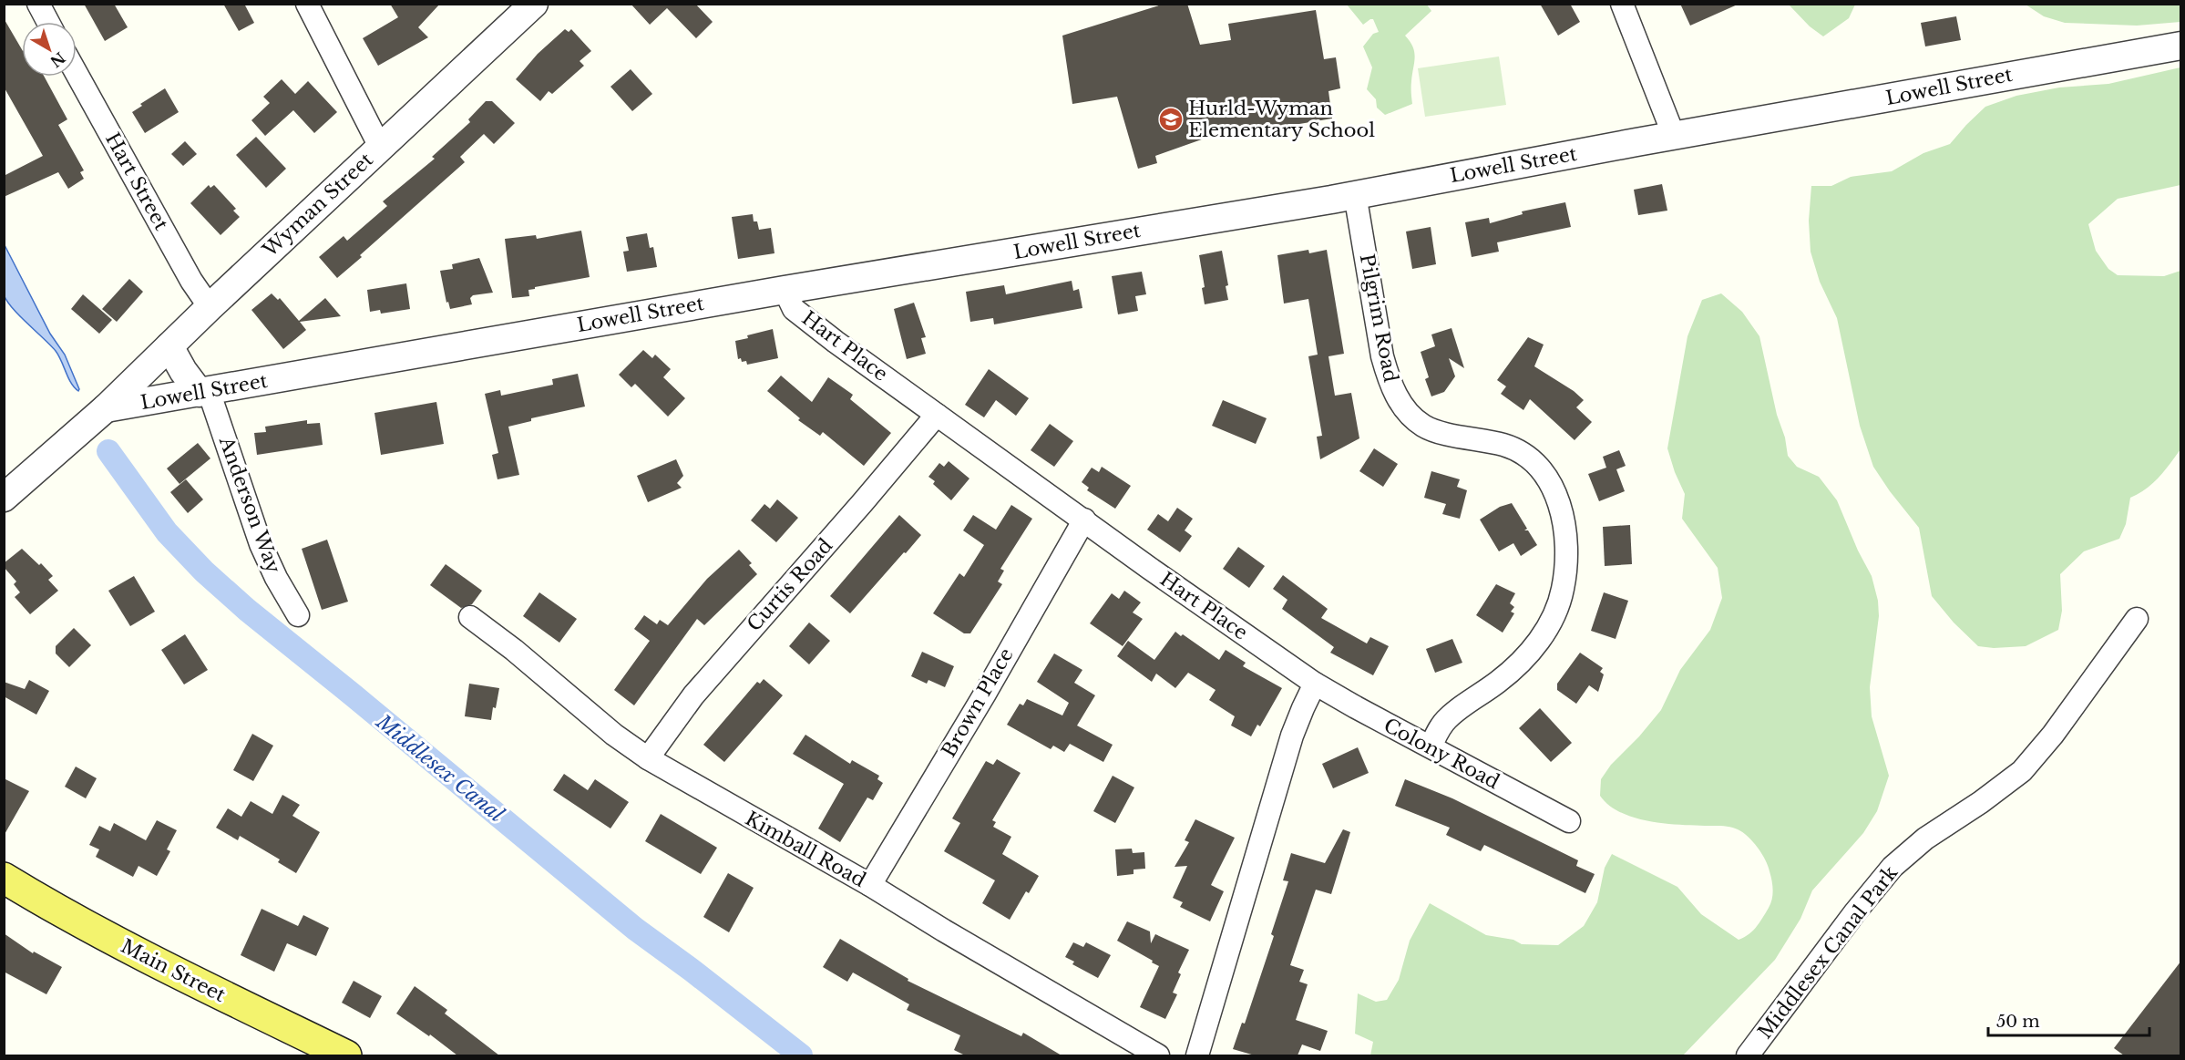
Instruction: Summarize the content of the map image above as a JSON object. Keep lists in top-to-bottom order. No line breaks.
{"streets":{"main road":["Main Street"],"street":["Lowell Street","Hart Street","Wyman Street","Pilgrim Road","Hart Place","Anderson Way","Curtis Road","Brown Place","Colony Road","Kimball Road","Middlesex Canal Park"]},"crossings":[["Lowell Street","Wyman Street"],["Lowell Street","Pilgrim Road"],["Lowell Street","Hart Place"],["Lowell Street","Anderson Way"],["Hart Street","Wyman Street"],["Pilgrim Road","Colony Road"],["Hart Place","Curtis Road"],["Hart Place","Brown Place"],["Hart Place","Colony Road"],["Curtis Road","Kimball Road"],["Brown Place","Kimball Road"]],"water":["Middlesex Canal"],"places":{"school or university":["Hurld-Wyman Elementary School"]},"scale_bar":"50 m","north":"bottom right"}
